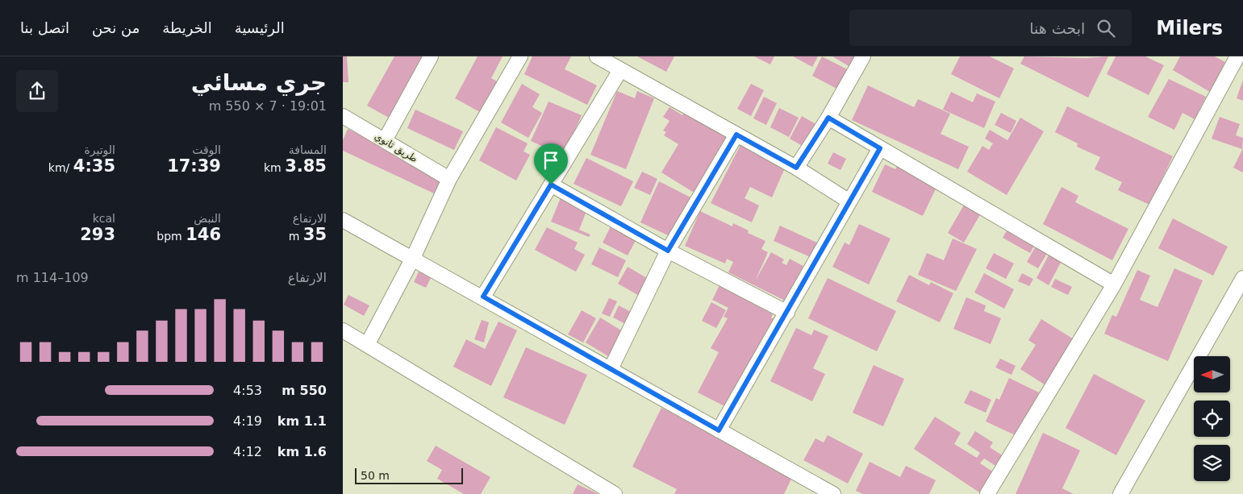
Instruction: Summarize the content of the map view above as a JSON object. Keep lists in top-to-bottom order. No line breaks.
{"streets":{"street":["طريق ثانوي"]},"scale_bar":"50 m","north":"left","page":{"header":"Milers","search":"ابحث هنا","nav":["الرئيسية","الخريطة","من نحن","اتصل بنا"],"heading":["جري مسائي","19:01 · 7 × 550 m"],"stats":[["المسافة","3.85 km"],["الوقت","17:39"],["الوتيرة","4:35 /km"],["الارتفاع","35 m"],["النبض","146 bpm"],["kcal","293"]],"chart":["الارتفاع","109–114 m"],"list":[{"name":"550 m","note":"4:53"},{"name":"1.1 km","note":"4:19"},{"name":"1.6 km","note":"4:12"}],"scale":"50 m"}}
